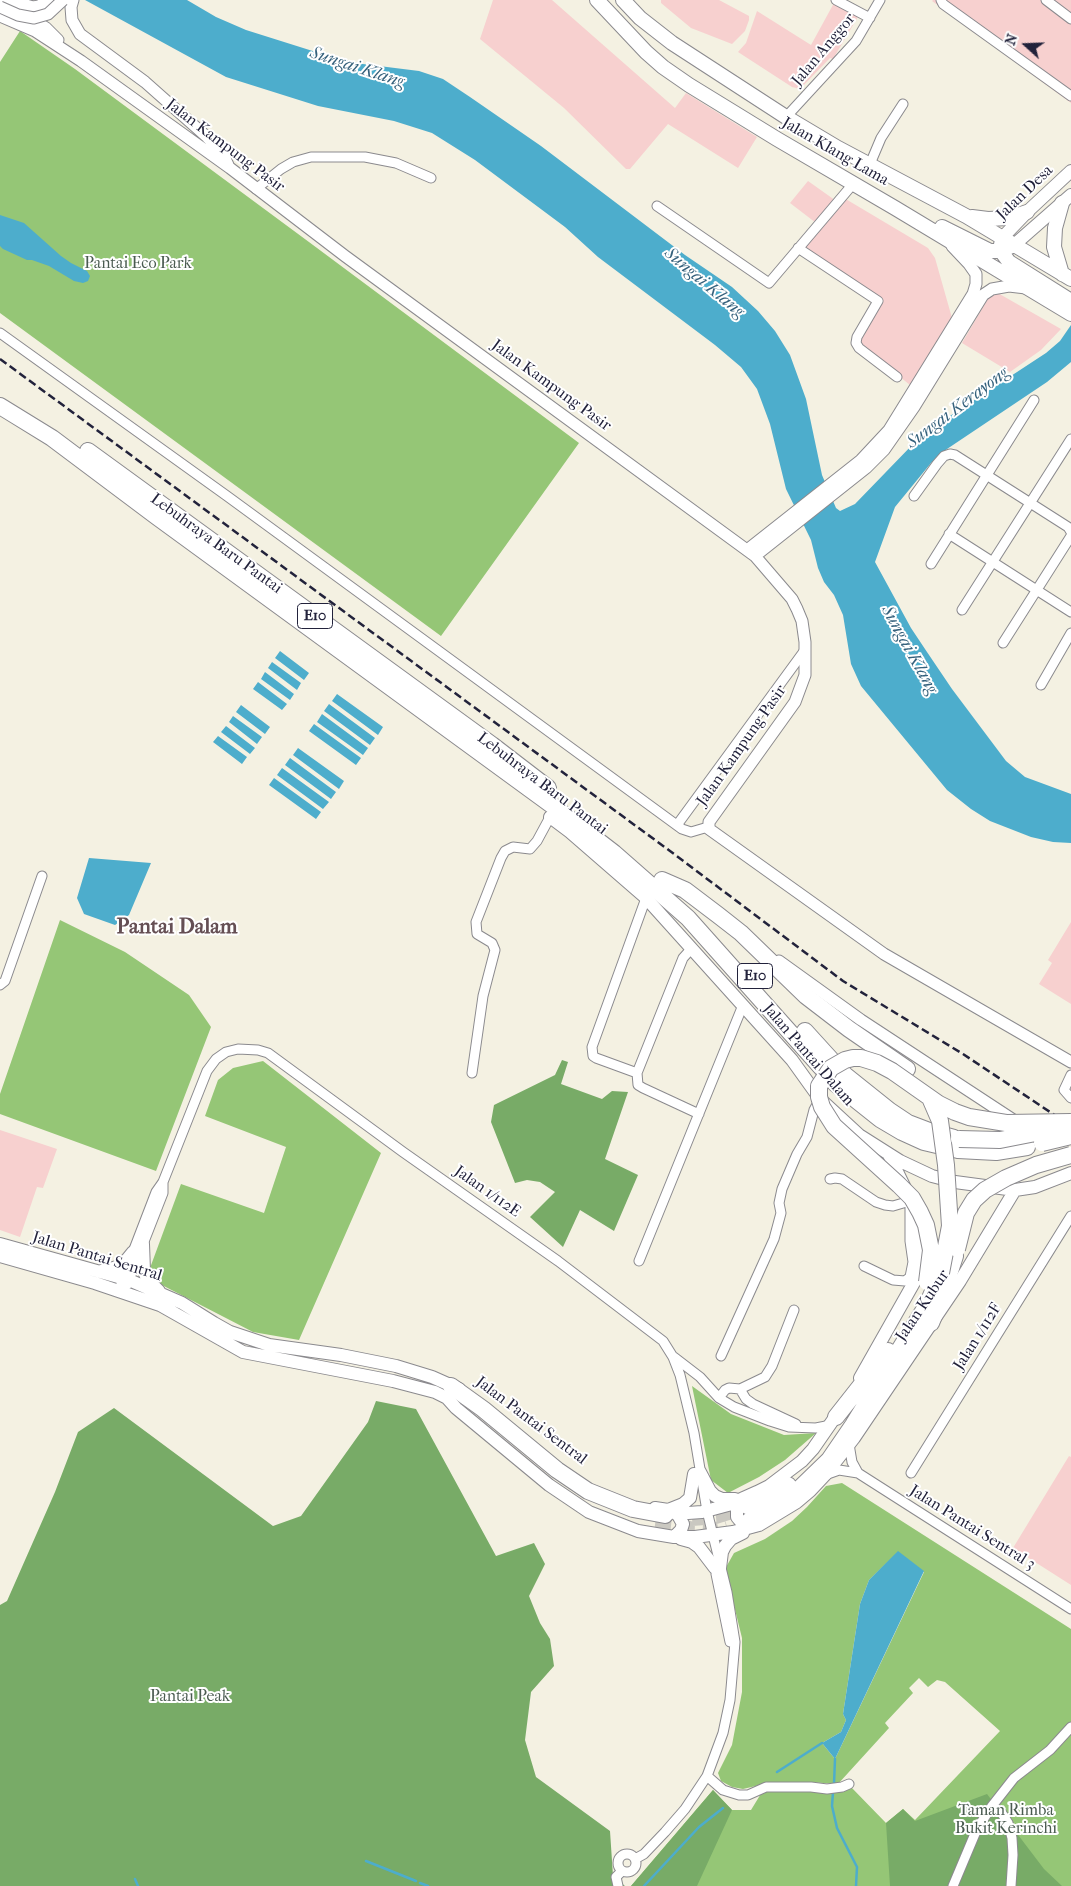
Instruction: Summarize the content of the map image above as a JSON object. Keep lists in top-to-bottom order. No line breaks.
{"streets":{"highway":["Lebuhraya Baru Pantai","E10"],"main road":["Jalan Klang Lama","Jalan Desa","Jalan Pantai Dalam","Jalan Pantai Sentral","Jalan Kubur"],"street":["Jalan Anggor","Jalan Kampung Pasir","Jalan 1/112E","Jalan 1/112F","Jalan Pantai Sentral 3"]},"crossings":[["Jalan Anggor","Jalan Klang Lama"],["Jalan Klang Lama","Jalan Desa"],["Jalan Pantai Dalam","Jalan Pantai Sentral"],["Jalan Pantai Dalam","Jalan Kubur"],["Jalan 1/112E","Jalan Pantai Sentral"],["Jalan Pantai Sentral","Jalan Kubur"]],"districts":["Pantai Dalam"],"water":["Sungai Klang","Sungai Kerayong"],"parks":["Pantai Eco Park","Pantai Peak","Taman Rimba Bukit Kerinchi"],"north":"left"}
